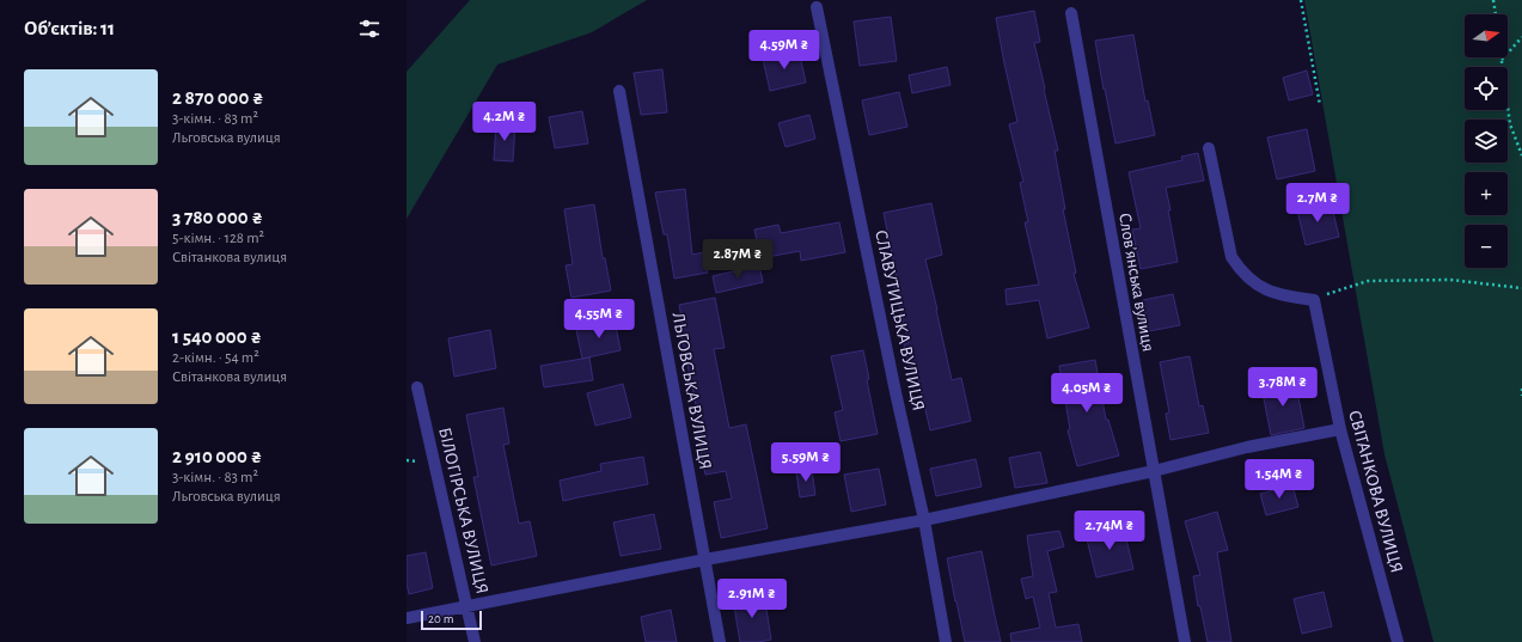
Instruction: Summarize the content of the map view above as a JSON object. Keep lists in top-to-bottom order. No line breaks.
{"streets":{"street":["Словʼянська вулиця","СЛАВУТИЦЬКА ВУЛИЦЯ","ЛЬГОВСЬКА ВУЛИЦЯ","СВІТАНКОВА ВУЛИЦЯ","БІЛОГІРСЬКА ВУЛИЦЯ"]},"scale_bar":"20 m","north":"right","page":{"heading":"Об’єктів: 11","map_buttons":["+","−"],"price":["4.59M ₴","4.2M ₴","2.7M ₴","2.87M ₴","4.55M ₴","3.78M ₴","4.05M ₴","5.59M ₴","1.54M ₴","2.74M ₴","2.91M ₴"],"list":[{"name":"2 870 000 ₴","note":"3-кімн. · 83 m² · Льговська вулиця"},{"name":"3 780 000 ₴","note":"5-кімн. · 128 m² · Світанкова вулиця"},{"name":"1 540 000 ₴","note":"2-кімн. · 54 m² · Світанкова вулиця"},{"name":"2 910 000 ₴","note":"3-кімн. · 83 m² · Льговська вулиця"}],"scale":"20 m"}}
